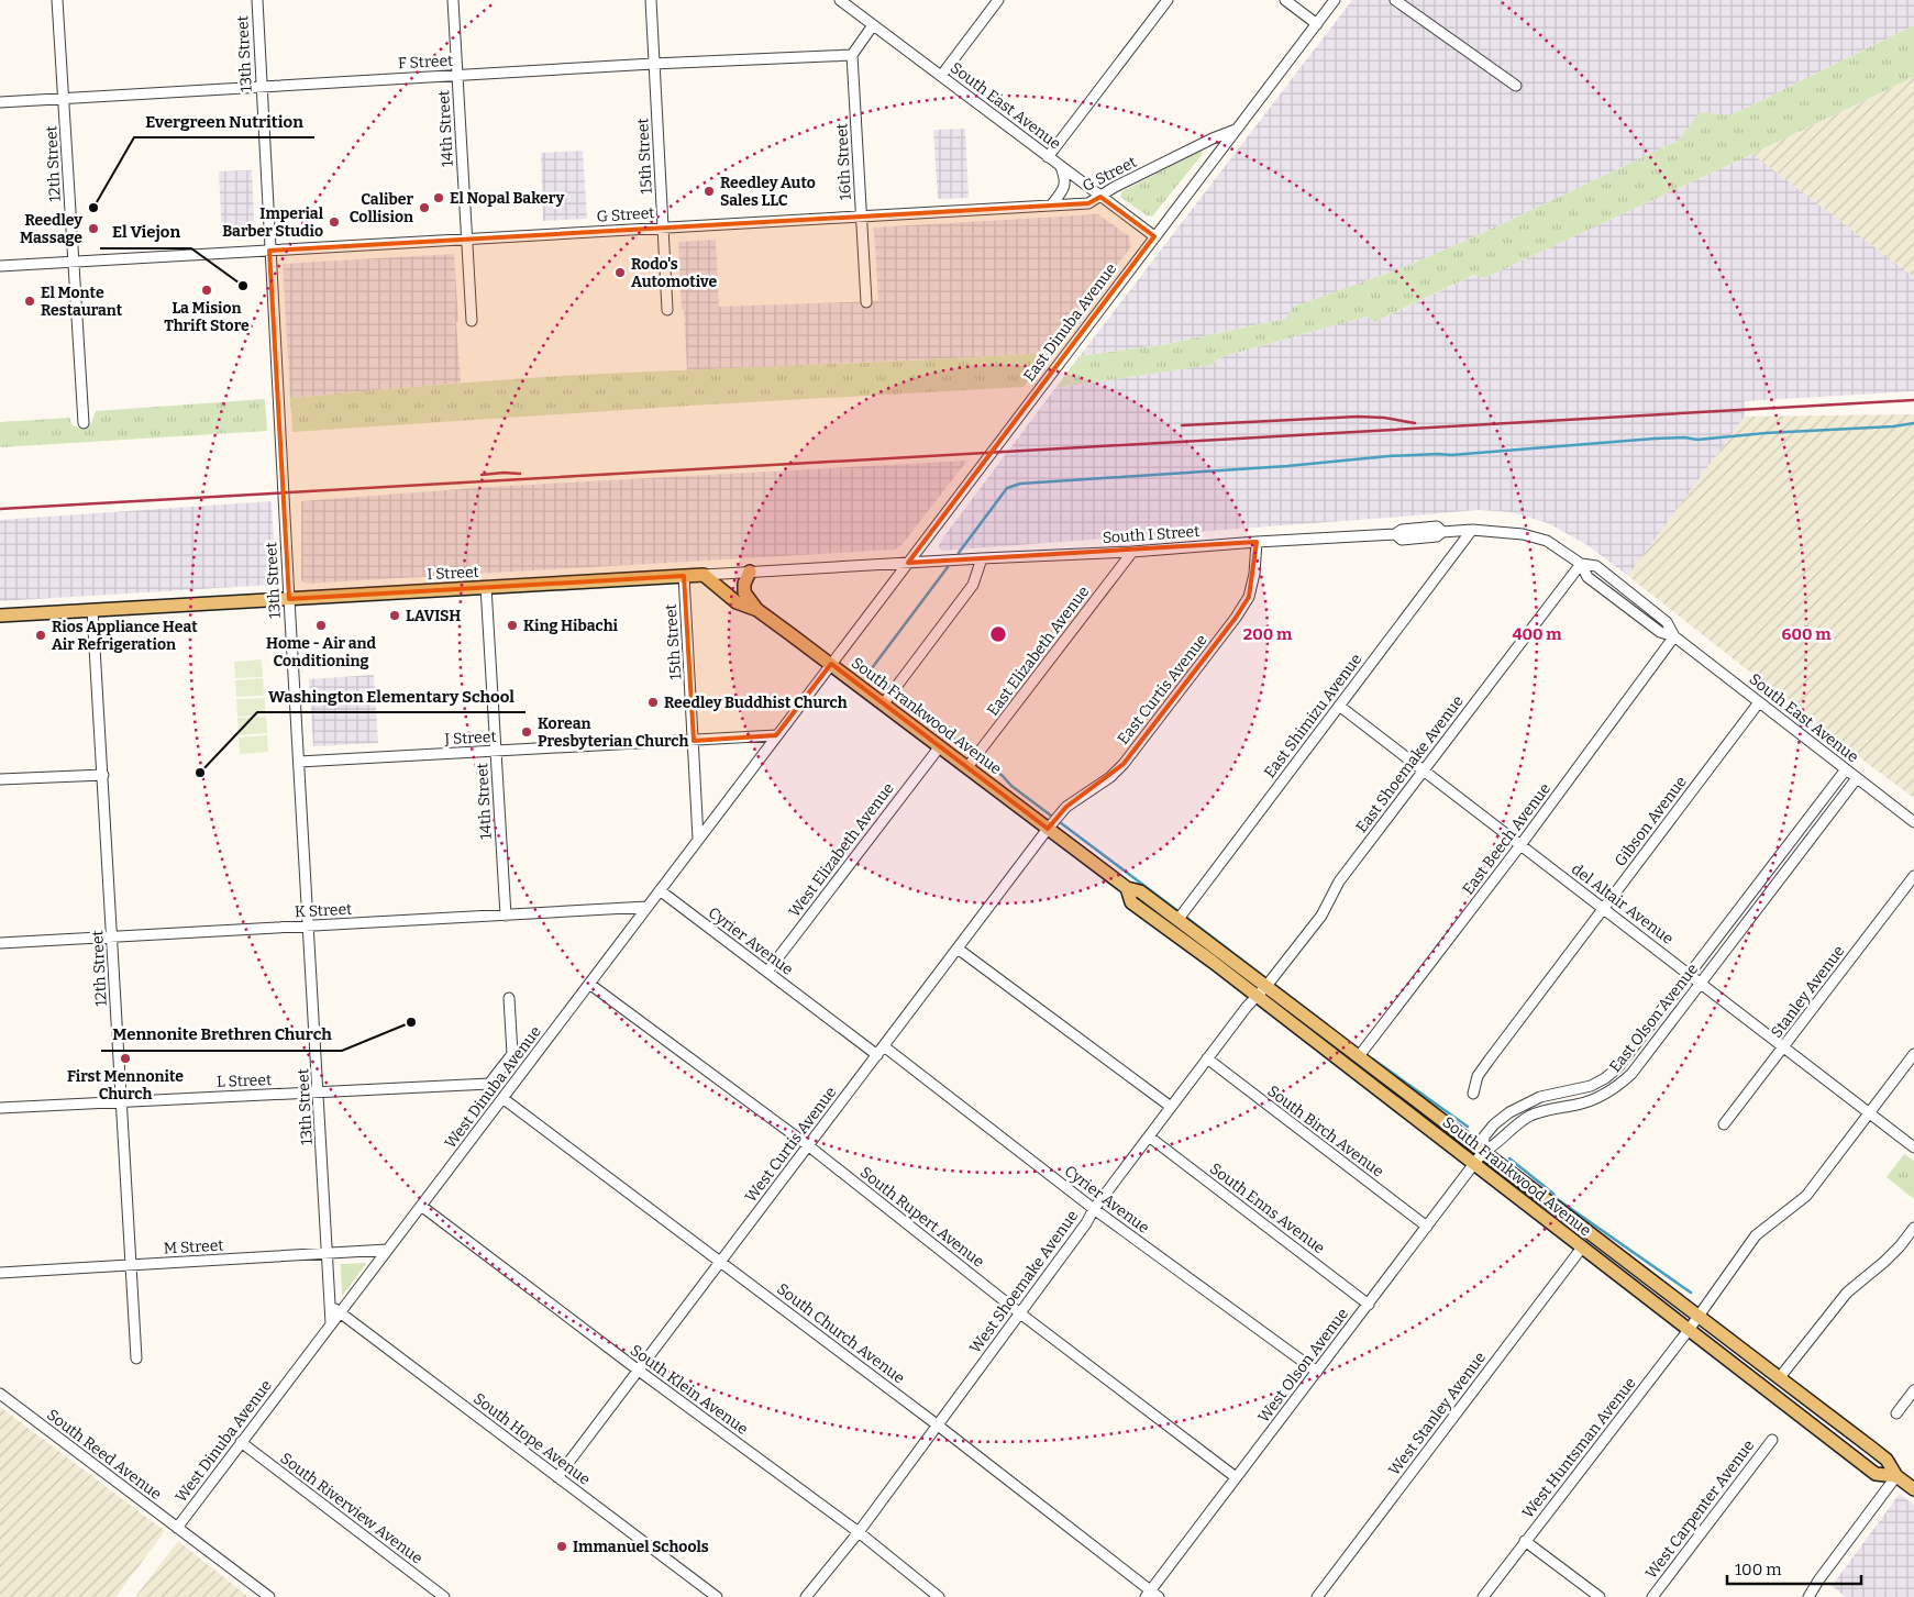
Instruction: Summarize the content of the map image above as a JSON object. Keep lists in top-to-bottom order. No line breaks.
{"streets":{"main road":["I Street","South Frankwood Avenue"],"street":["13th Street","F Street","South East Avenue","14th Street","15th Street","16th Street","12th Street","G Street","East Dinuba Avenue","South I Street","East Elizabeth Avenue","East Curtis Avenue","East Shimizu Avenue","J Street","East Shoemake Avenue","Gibson Avenue","East Beech Avenue","West Elizabeth Avenue","del Altair Avenue","K Street","Cyrier Avenue","Stanley Avenue","East Olson Avenue","L Street","West Dinuba Avenue","South Birch Avenue","West Curtis Avenue","South Enns Avenue","South Rupert Avenue","M Street","West Shoemake Avenue","South Church Avenue","West Olson Avenue","South Klein Avenue","West Stanley Avenue","South Hope Avenue","West Huntsman Avenue","South Reed Avenue","South Riverview Avenue","West Carpenter Avenue"]},"crossings":[["13th Street","F Street"],["13th Street","G Street"],["13th Street","I Street"],["13th Street","J Street"],["13th Street","K Street"],["13th Street","L Street"],["13th Street","West Dinuba Avenue"],["13th Street","M Street"],["13th Street","South Hope Avenue"],["F Street","14th Street"],["F Street","15th Street"],["F Street","16th Street"],["F Street","12th Street"],["South East Avenue","G Street"],["South East Avenue","East Dinuba Avenue"],["South East Avenue","South I Street"],["South East Avenue","East Shoemake Avenue"],["South East Avenue","Gibson Avenue"],["South East Avenue","East Beech Avenue"],["South East Avenue","East Olson Avenue"],["14th Street","G Street"],["14th Street","I Street"],["14th Street","J Street"],["14th Street","K Street"],["15th Street","G Street"],["15th Street","I Street"],["15th Street","J Street"],["15th Street","West Dinuba Avenue"],["16th Street","G Street"],["12th Street","G Street"],["12th Street","I Street"],["12th Street","K Street"],["12th Street","L Street"],["12th Street","M Street"],["G Street","East Dinuba Avenue"],["East Dinuba Avenue","South I Street"],["East Dinuba Avenue","I Street"],["East Dinuba Avenue","South Frankwood Avenue"],["East Dinuba Avenue","West Dinuba Avenue"],["South I Street","I Street"],["South I Street","East Elizabeth Avenue"],["South I Street","East Curtis Avenue"],["South I Street","East Shimizu Avenue"],["South I Street","East Shoemake Avenue"],["I Street","South Frankwood Avenue"],["East Elizabeth Avenue","South Frankwood Avenue"],["East Curtis Avenue","South Frankwood Avenue"],["East Curtis Avenue","West Curtis Avenue"],["South Frankwood Avenue","East Shimizu Avenue"],["South Frankwood Avenue","East Shoemake Avenue"],["South Frankwood Avenue","East Beech Avenue"],["South Frankwood Avenue","West Elizabeth Avenue"],["South Frankwood Avenue","East Olson Avenue"],["South Frankwood Avenue","West Dinuba Avenue"],["South Frankwood Avenue","West Curtis Avenue"],["South Frankwood Avenue","West Shoemake Avenue"],["South Frankwood Avenue","West Olson Avenue"],["South Frankwood Avenue","West Stanley Avenue"],["South Frankwood Avenue","West Huntsman Avenue"],["East Shimizu Avenue","del Altair Avenue"],["J Street","West Dinuba Avenue"],["East Shoemake Avenue","del Altair Avenue"],["East Shoemake Avenue","West Shoemake Avenue"],["Gibson Avenue","del Altair Avenue"],["East Beech Avenue","del Altair Avenue"],["West Elizabeth Avenue","Cyrier Avenue"],["del Altair Avenue","Stanley Avenue"],["del Altair Avenue","East Olson Avenue"],["del Altair Avenue","West Huntsman Avenue"],["K Street","West Dinuba Avenue"],["Cyrier Avenue","West Dinuba Avenue"],["Cyrier Avenue","West Curtis Avenue"],["Cyrier Avenue","West Shoemake Avenue"],["Cyrier Avenue","West Olson Avenue"],["East Olson Avenue","West Olson Avenue"],["West Dinuba Avenue","South Rupert Avenue"],["West Dinuba Avenue","M Street"],["West Dinuba Avenue","South Church Avenue"],["West Dinuba Avenue","South Klein Avenue"],["West Dinuba Avenue","South Hope Avenue"],["West Dinuba Avenue","South Reed Avenue"],["West Dinuba Avenue","South Riverview Avenue"],["South Birch Avenue","West Shoemake Avenue"],["South Birch Avenue","West Olson Avenue"],["West Curtis Avenue","South Rupert Avenue"],["West Curtis Avenue","South Church Avenue"],["West Curtis Avenue","South Klein Avenue"],["West Curtis Avenue","South Hope Avenue"],["South Enns Avenue","West Shoemake Avenue"],["South Enns Avenue","West Olson Avenue"],["South Rupert Avenue","West Shoemake Avenue"],["South Rupert Avenue","West Olson Avenue"],["West Shoemake Avenue","South Church Avenue"],["West Shoemake Avenue","South Klein Avenue"],["South Church Avenue","West Olson Avenue"]],"places":["Reedley Auto Sales LLC","El Nopal Bakery","Evergreen Nutrition","Caliber Collision","Imperial Barber Studio","Reedley Massage","Rodo's Automotive","El Viejon","La Mision Thrift Store","El Monte Restaurant","LAVISH","Home - Air and Conditioning","King Hibachi","Rios Appliance Heat Air Refrigeration","Reedley Buddhist Church","Korean Presbyterian Church","Washington Elementary School","Mennonite Brethren Church","First Mennonite Church","Immanuel Schools"],"scale_bar":"100 m","rings":["200 m","400 m","600 m"]}
